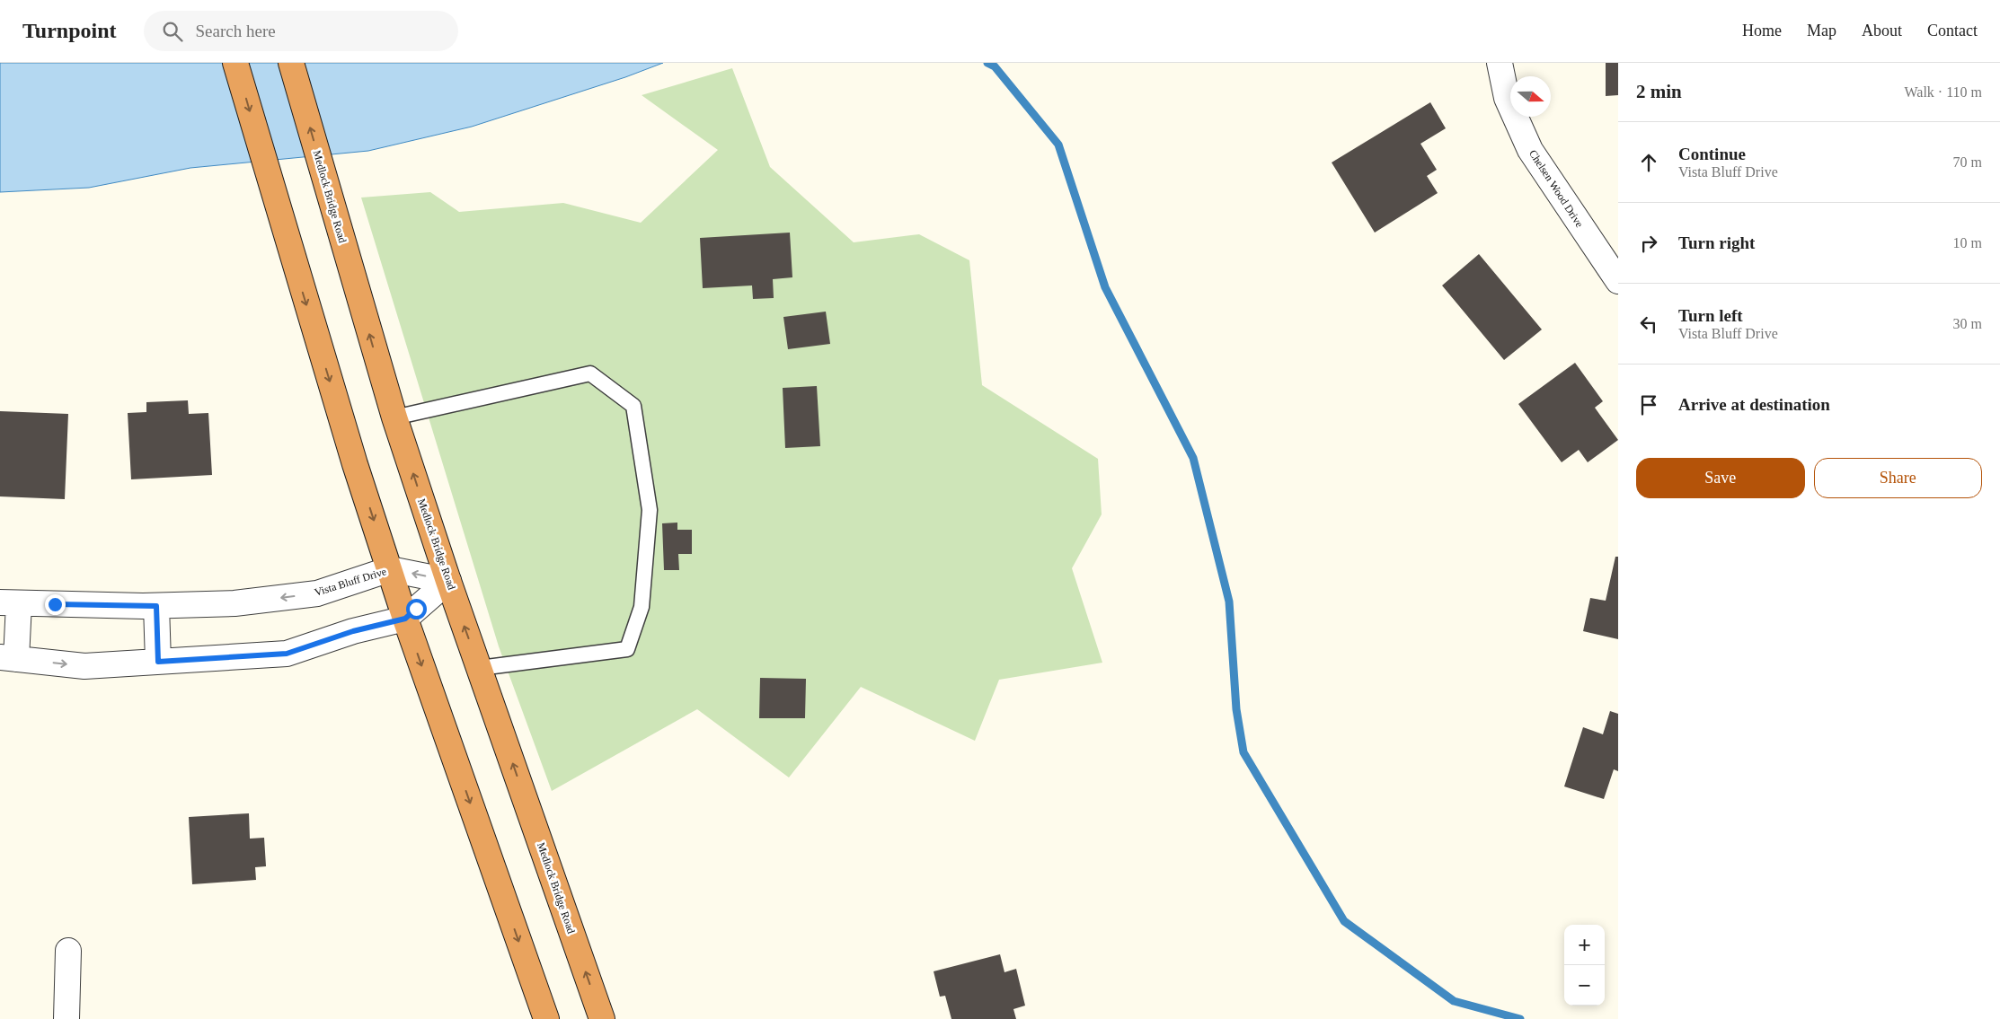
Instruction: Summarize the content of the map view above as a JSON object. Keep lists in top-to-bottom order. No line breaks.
{"streets":{"highway":["Medlock Bridge Road"],"street":["Chelsen Wood Drive","Vista Bluff Drive"]},"crossings":[["Medlock Bridge Road","Vista Bluff Drive"]],"north":"right","page":{"header":"Turnpoint","search":"Search here","nav":["Home","Map","About","Contact"],"heading":["2 min","Walk · 110 m"],"list":[["Continue","Vista Bluff Drive","70 m"],["Turn right","10 m"],["Turn left","Vista Bluff Drive","30 m"],"Arrive at destination"],"buttons":["Save","Share"],"map_buttons":["+","−"]}}
